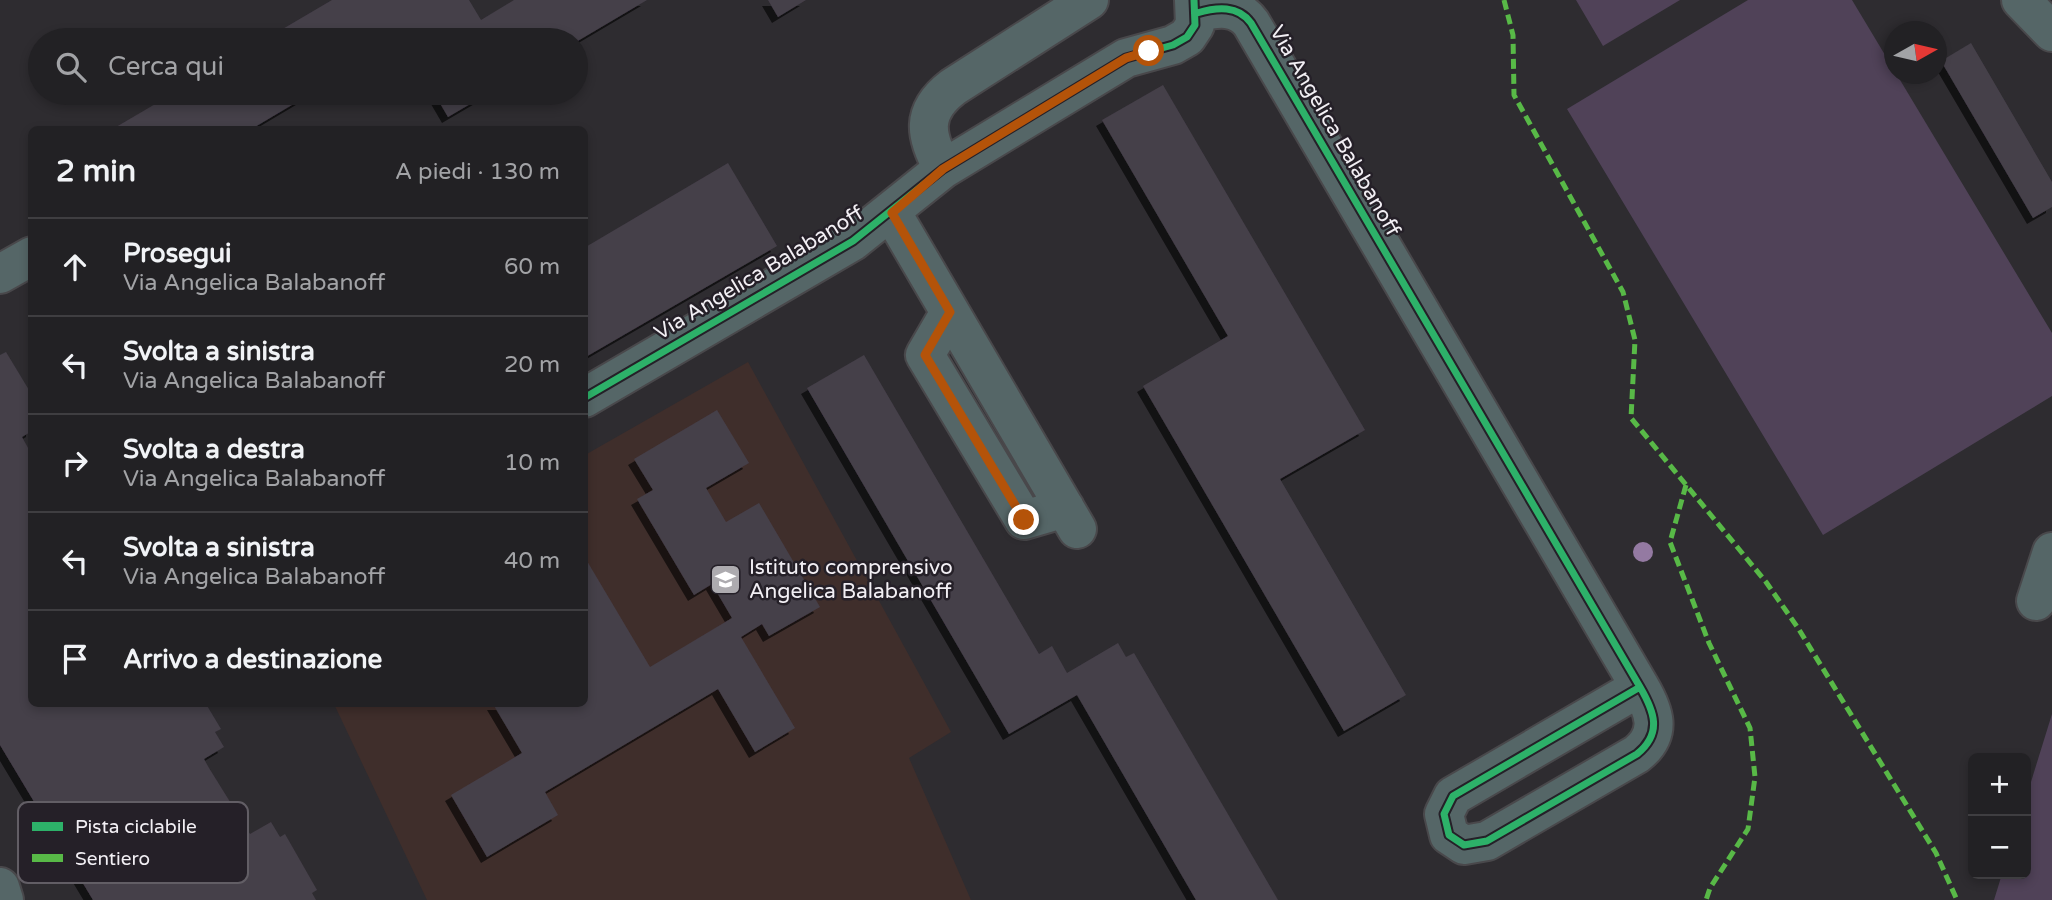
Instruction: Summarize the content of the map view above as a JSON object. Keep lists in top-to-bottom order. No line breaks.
{"streets":{"street":["Via Angelica Balabanoff"]},"places":{"school or university":["Istituto comprensivo Angelica Balabanoff"]},"legend":["Pista ciclabile","Sentiero"],"north":"right","page":{"search":"Cerca qui","heading":["2 min","A piedi · 130 m"],"list":[["Prosegui","Via Angelica Balabanoff","60 m"],["Svolta a sinistra","Via Angelica Balabanoff","20 m"],["Svolta a destra","Via Angelica Balabanoff","10 m"],["Svolta a sinistra","Via Angelica Balabanoff","40 m"],"Arrivo a destinazione"],"map_buttons":["+","−"]}}
